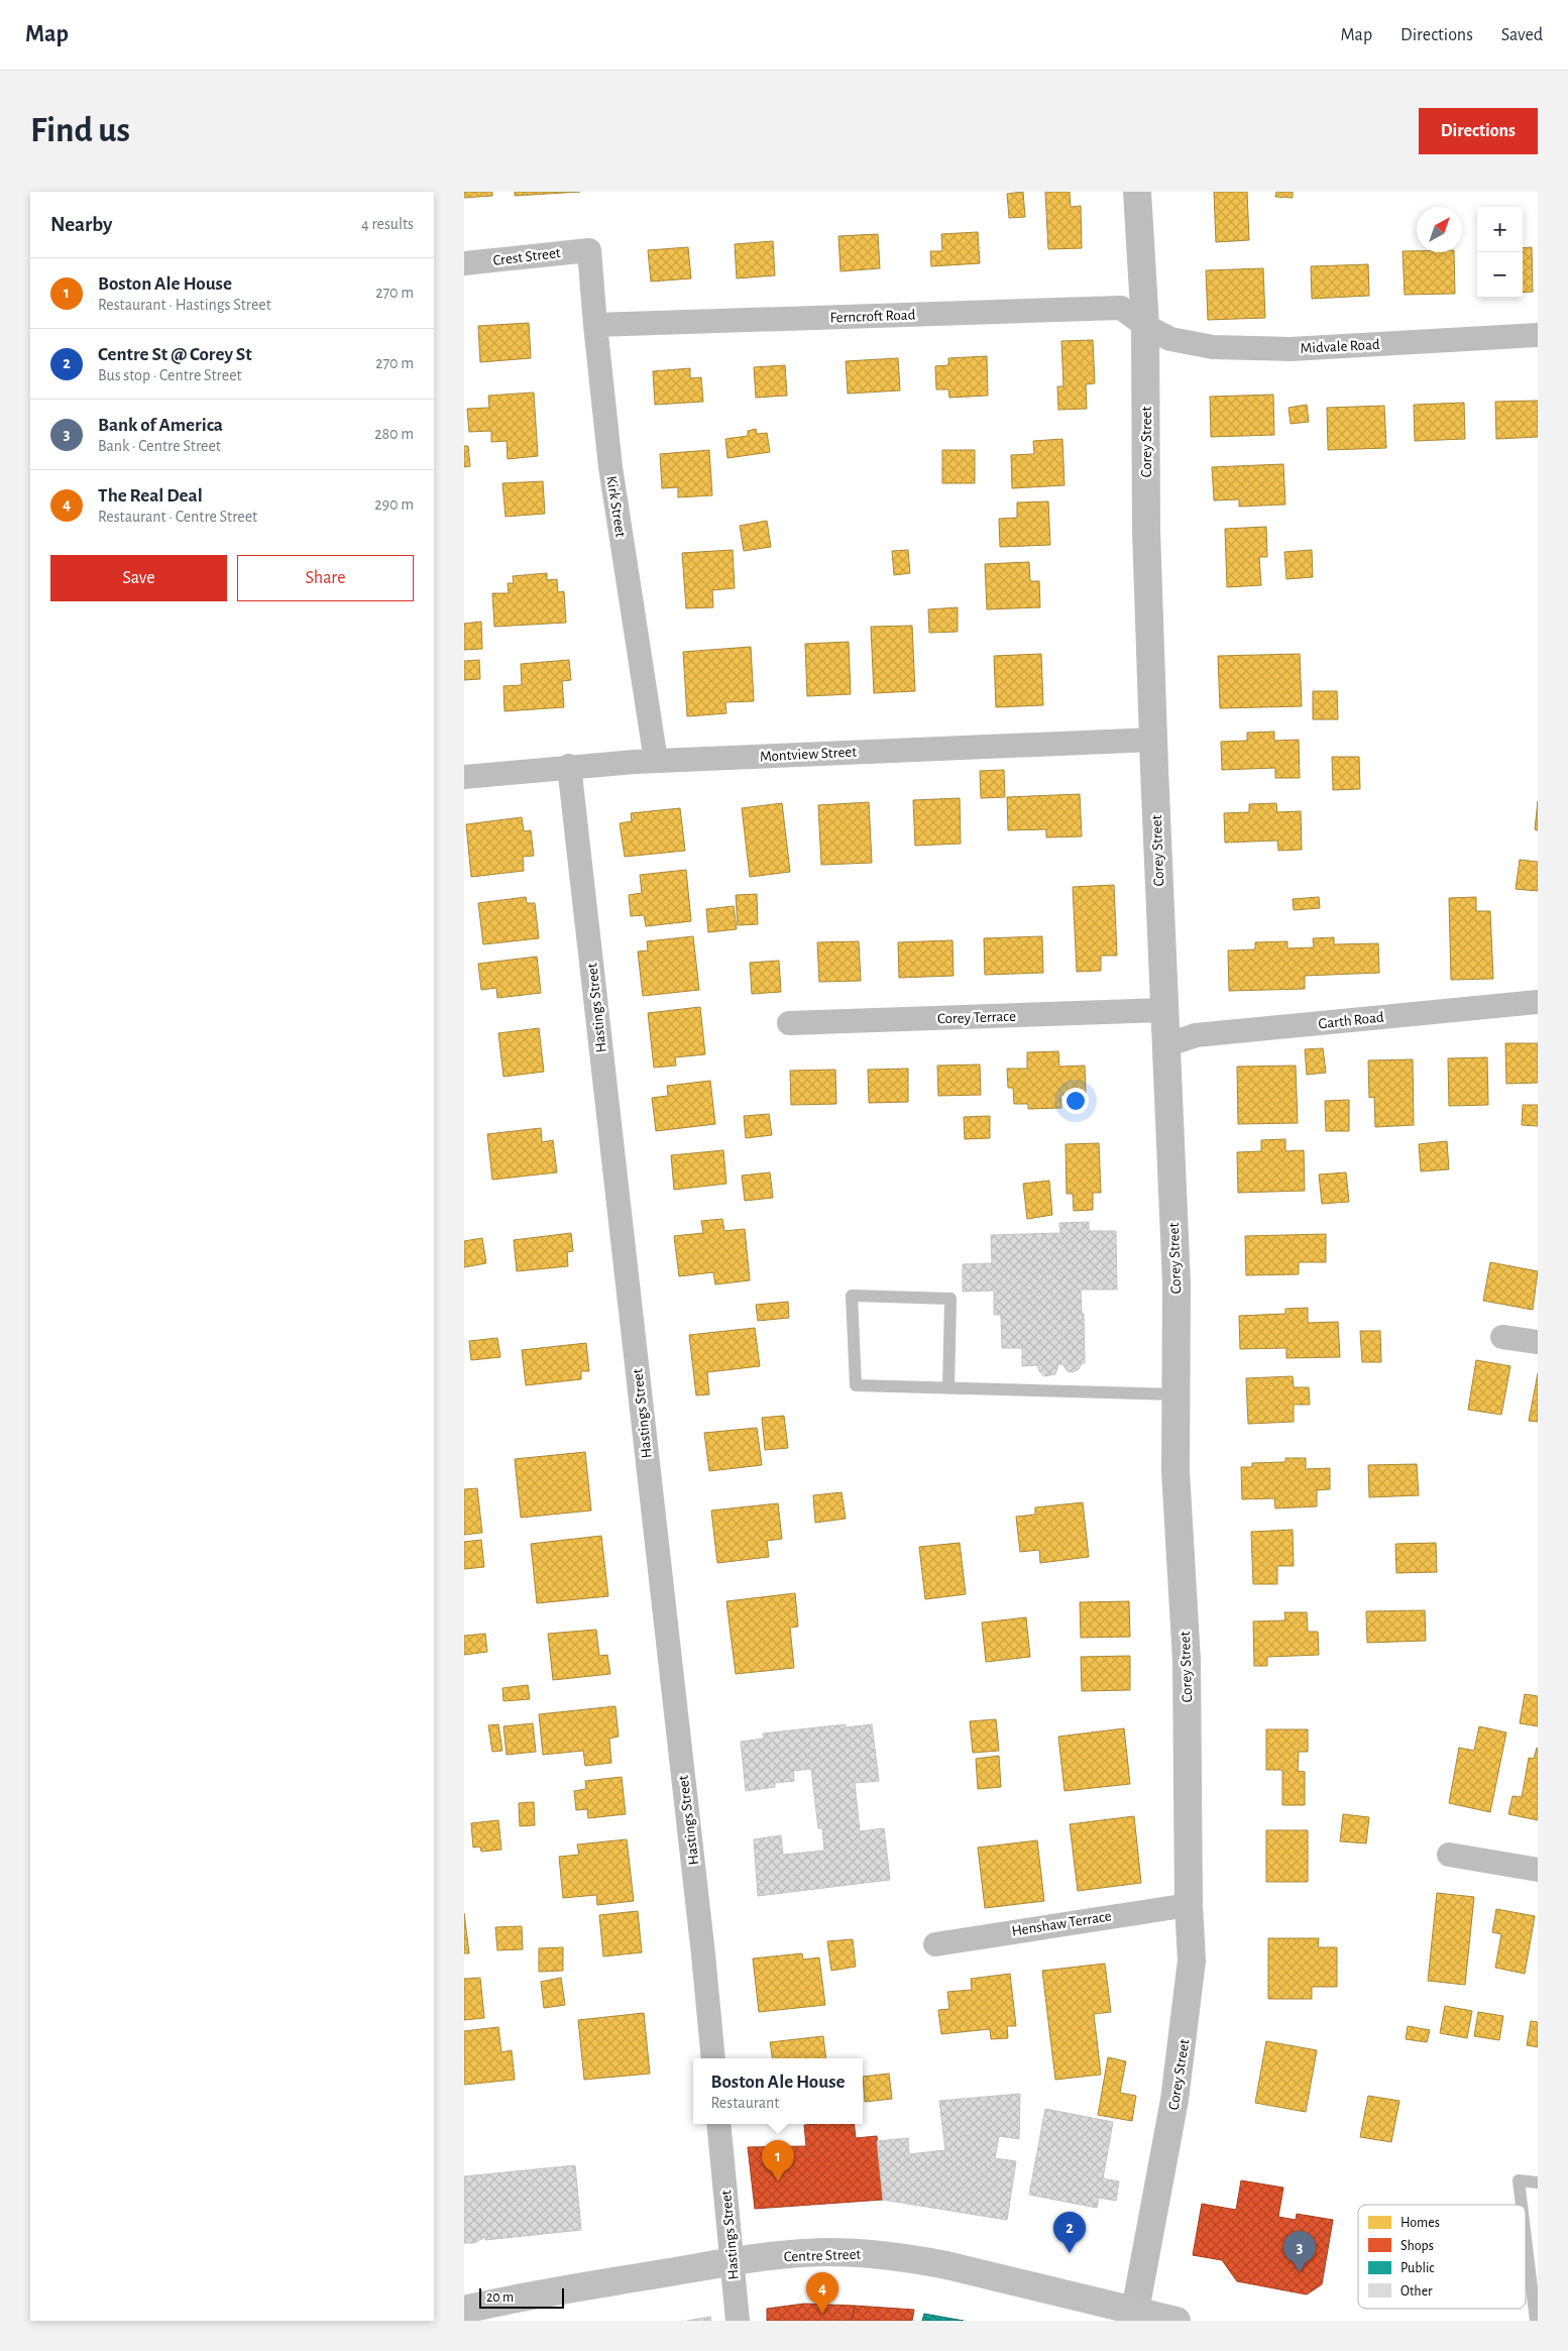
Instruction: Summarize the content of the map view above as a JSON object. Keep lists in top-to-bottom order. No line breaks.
{"streets":{"main road":["Centre Street"],"street":["Crest Street","Ferncroft Road","Midvale Road","Corey Street","Kirk Street","Montview Street","Hastings Street","Corey Terrace","Garth Road","Henshaw Terrace"]},"crossings":[["Crest Street","Kirk Street"],["Ferncroft Road","Midvale Road"],["Ferncroft Road","Corey Street"],["Ferncroft Road","Kirk Street"],["Midvale Road","Corey Street"],["Corey Street","Montview Street"],["Corey Street","Corey Terrace"],["Corey Street","Garth Road"],["Corey Street","Henshaw Terrace"],["Corey Street","Centre Street"],["Kirk Street","Montview Street"],["Montview Street","Hastings Street"],["Hastings Street","Centre Street"]],"legend":["Homes","Shops","Public","Other"],"scale_bar":"20 m","north":"top right","page":{"header":"Map","nav":["Map","Directions","Saved"],"buttons":["Directions",["Save","Share"]],"title":"Find us","heading":["Nearby","4 results"],"map_buttons":["+","−"],"list":[{"mark":"1","name":"Boston Ale House","note":"Restaurant · Hastings Street","value":"270 m"},{"mark":"2","name":"Centre St @ Corey St","note":"Bus stop · Centre Street","value":"270 m"},{"mark":"3","name":"Bank of America","note":"Bank · Centre Street","value":"280 m"},{"mark":"4","name":"The Real Deal","note":"Restaurant · Centre Street","value":"290 m"}],"popup":["Boston Ale House","Restaurant"],"pins":["1","2","3","4"],"scale":"20 m"}}
